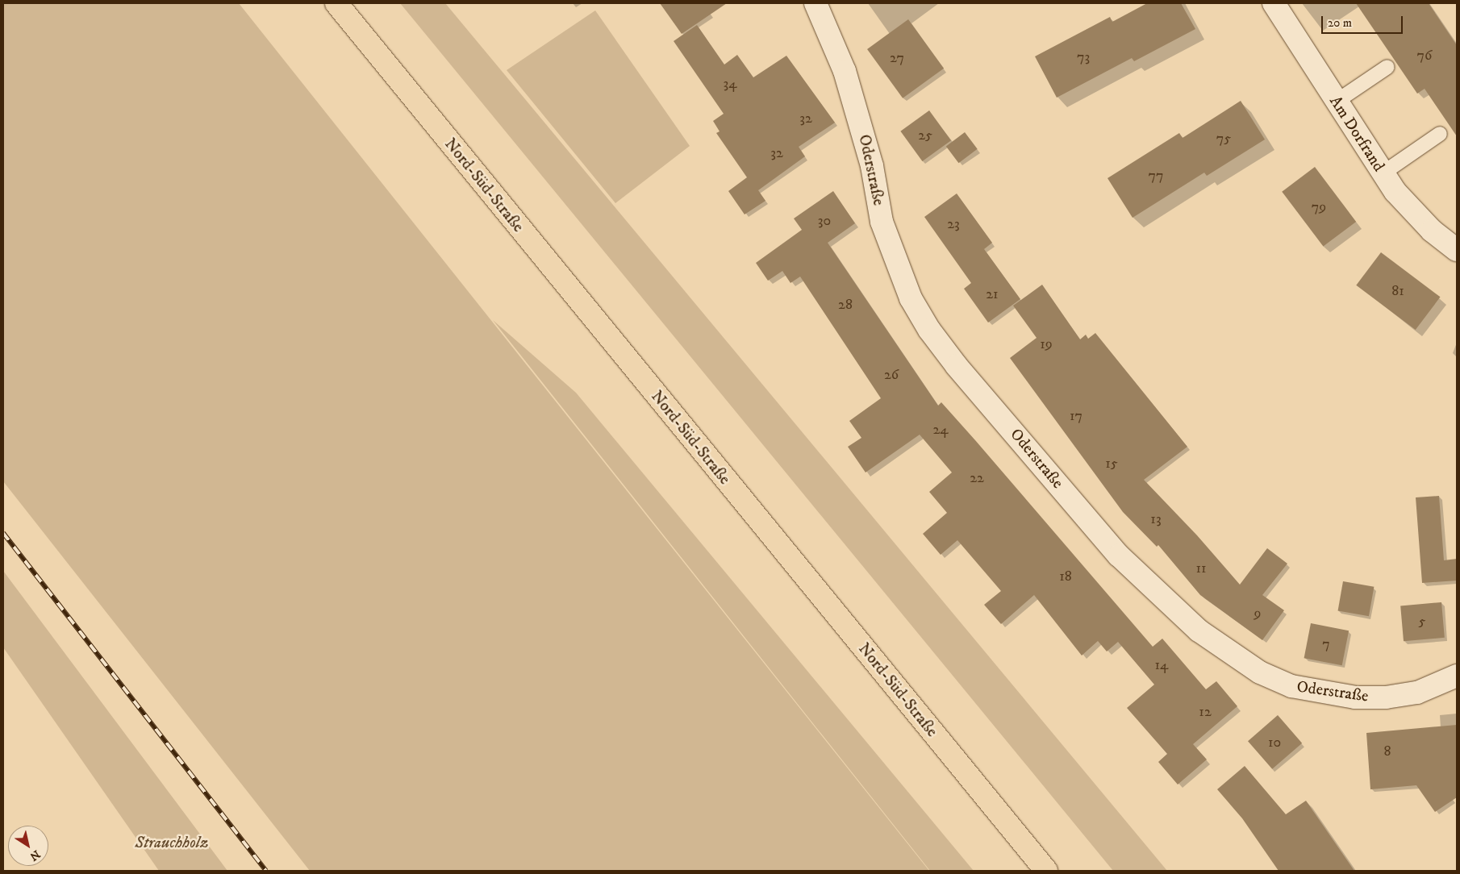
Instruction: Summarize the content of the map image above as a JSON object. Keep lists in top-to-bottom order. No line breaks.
{"streets":{"main road":["Nord-Süd-Straße"],"street":["Am Dorfrand","Oderstraße"]},"parks":["Strauchholz"],"house_numbers":["76","73","27","34","32","25","75","32","77","79","30","23","81","21","28","19","26","17","24","15","22","13","11","18","9","5","7","14","12","10","8"],"scale_bar":"20 m","north":"bottom right"}
